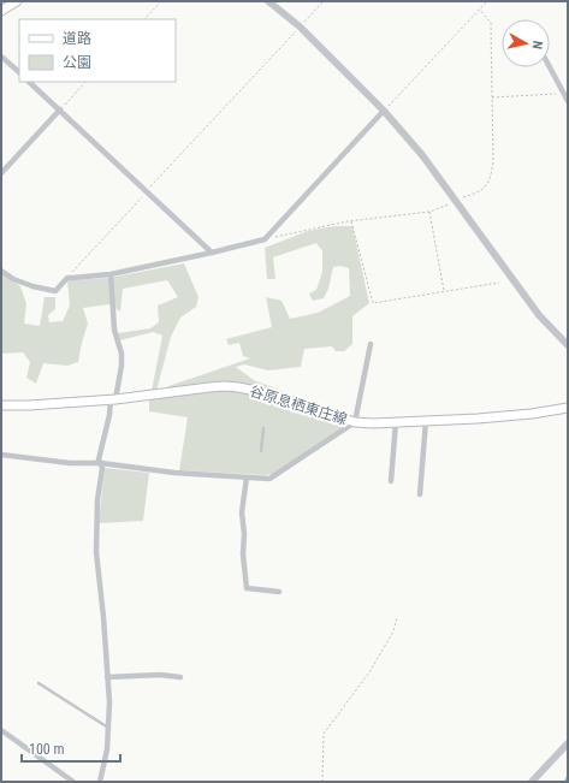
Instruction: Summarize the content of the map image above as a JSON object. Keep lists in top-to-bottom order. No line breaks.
{"streets":{"main road":["谷原息栖東庄線"]},"legend":["道路","公園"],"scale_bar":"100 m","north":"right"}
